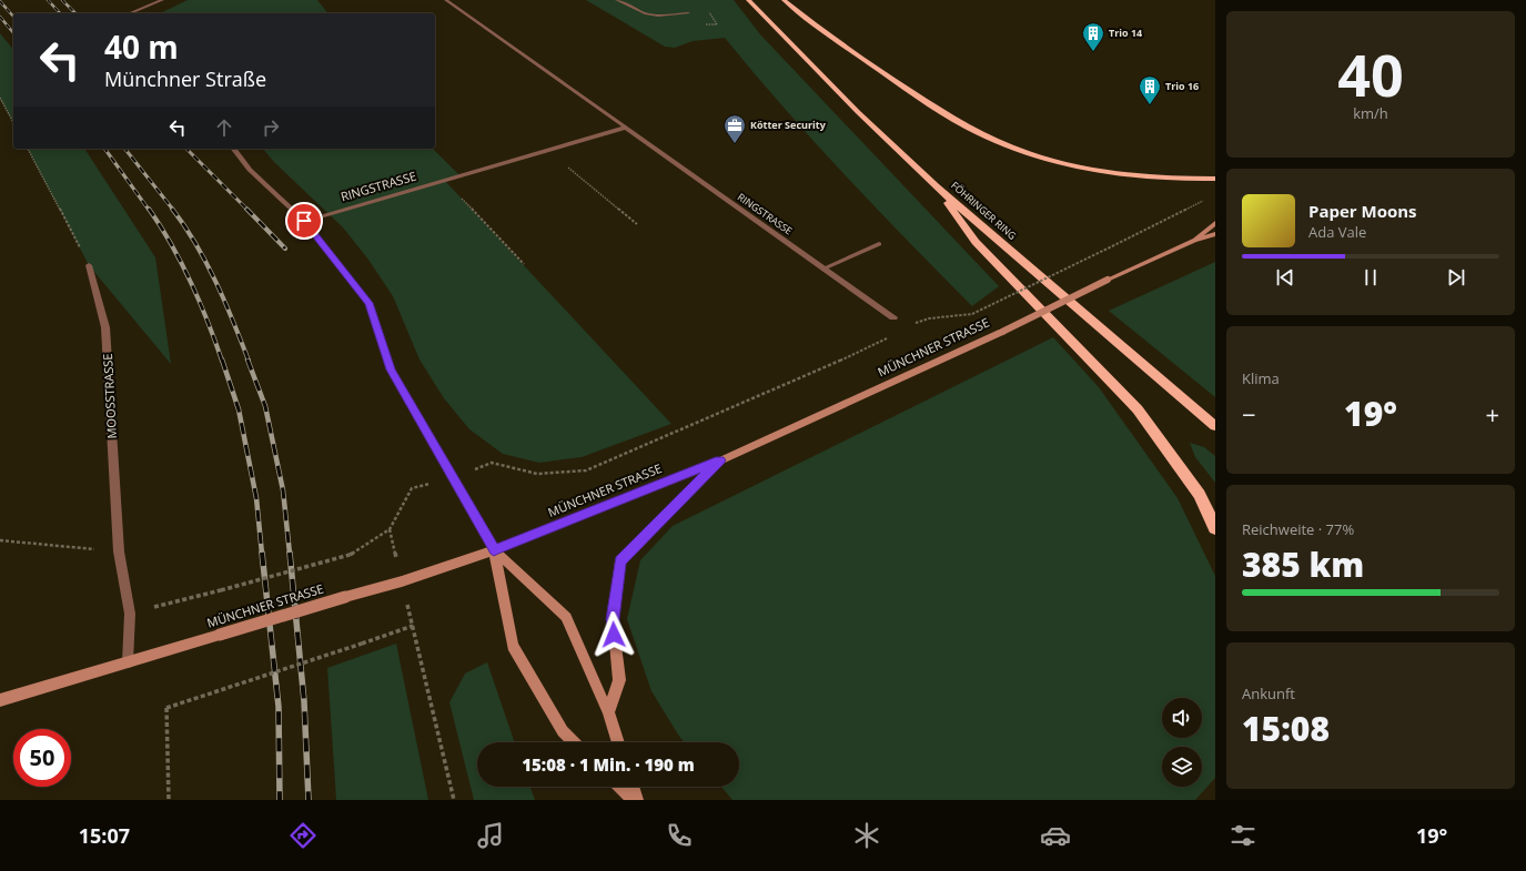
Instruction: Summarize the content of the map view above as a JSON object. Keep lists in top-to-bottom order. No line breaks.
{"streets":{"highway":["FÖHRINGER RING"],"main road":["MÜNCHNER STRASSE"],"street":["RINGSTRASSE","MOOSSTRASSE"]},"crossings":[["MÜNCHNER STRASSE","MOOSSTRASSE"]],"places":{"building":["Trio 14","Trio 16"],"office":["Kötter Security"]},"page":{"tile":[["40","km/h"],"Klima",["Reichweite · 77%","385 km"],["Ankunft","15:08"]],"turn":["40 m","Münchner Straße"],"song":["Paper Moons","Ada Vale"],"heat":["−","19°","+"],"limit":"50","trip":"15:08 · 1 Min. · 190 m","tabs":["15:07","19°"]}}
